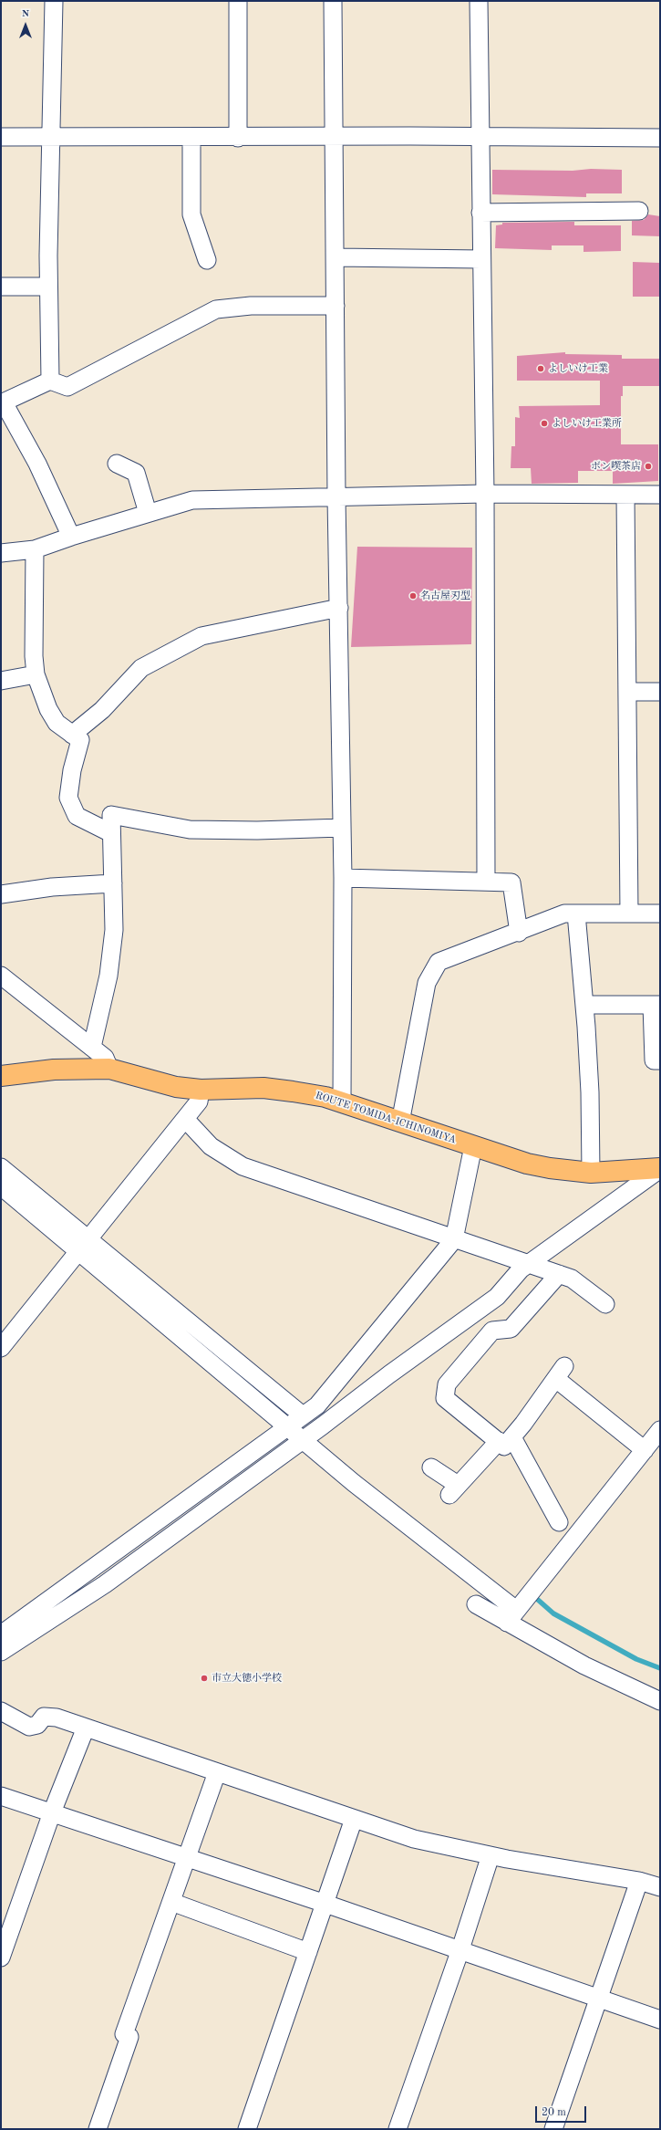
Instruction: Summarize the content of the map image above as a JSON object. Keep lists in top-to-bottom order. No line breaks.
{"streets":{"main road":["ROUTE TOMIDA-ICHINOMIYA"]},"places":["よしいけ工業","よしいけ工業所","ボン喫茶店","名古屋刃型","市立大徳小学校"],"scale_bar":"20 m","north":"top"}
